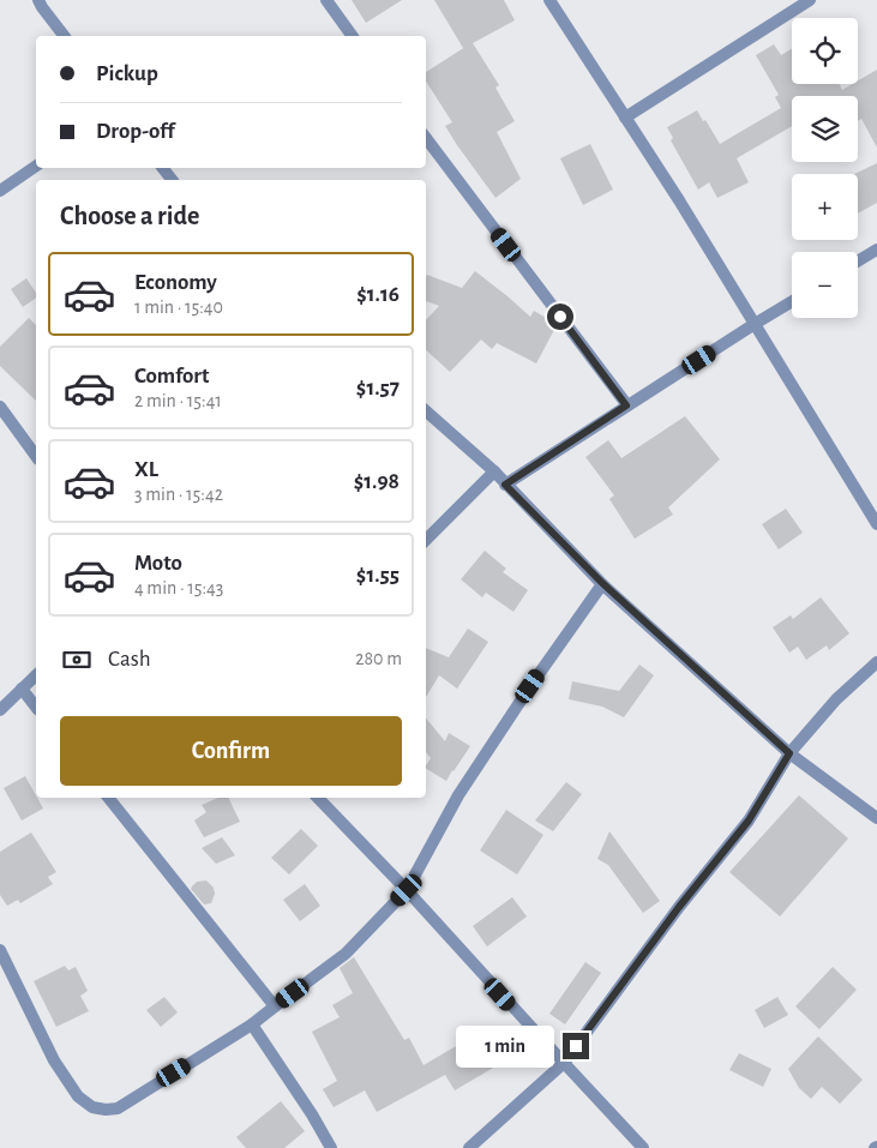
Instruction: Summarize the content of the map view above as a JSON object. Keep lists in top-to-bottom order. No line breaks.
{"page":{"map_buttons":["+","−"],"banner":["Pickup","Drop-off"],"heading":"Choose a ride","list":[{"name":"Economy","note":"1 min · 15:40","value":"$1.16"},{"name":"Comfort","note":"2 min · 15:41","value":"$1.57"},{"name":"XL","note":"3 min · 15:42","value":"$1.98"},{"name":"Moto","note":"4 min · 15:43","value":"$1.55"}],"pay":["Cash","280 m"],"buttons":"Confirm","bubble":"1 min"}}
